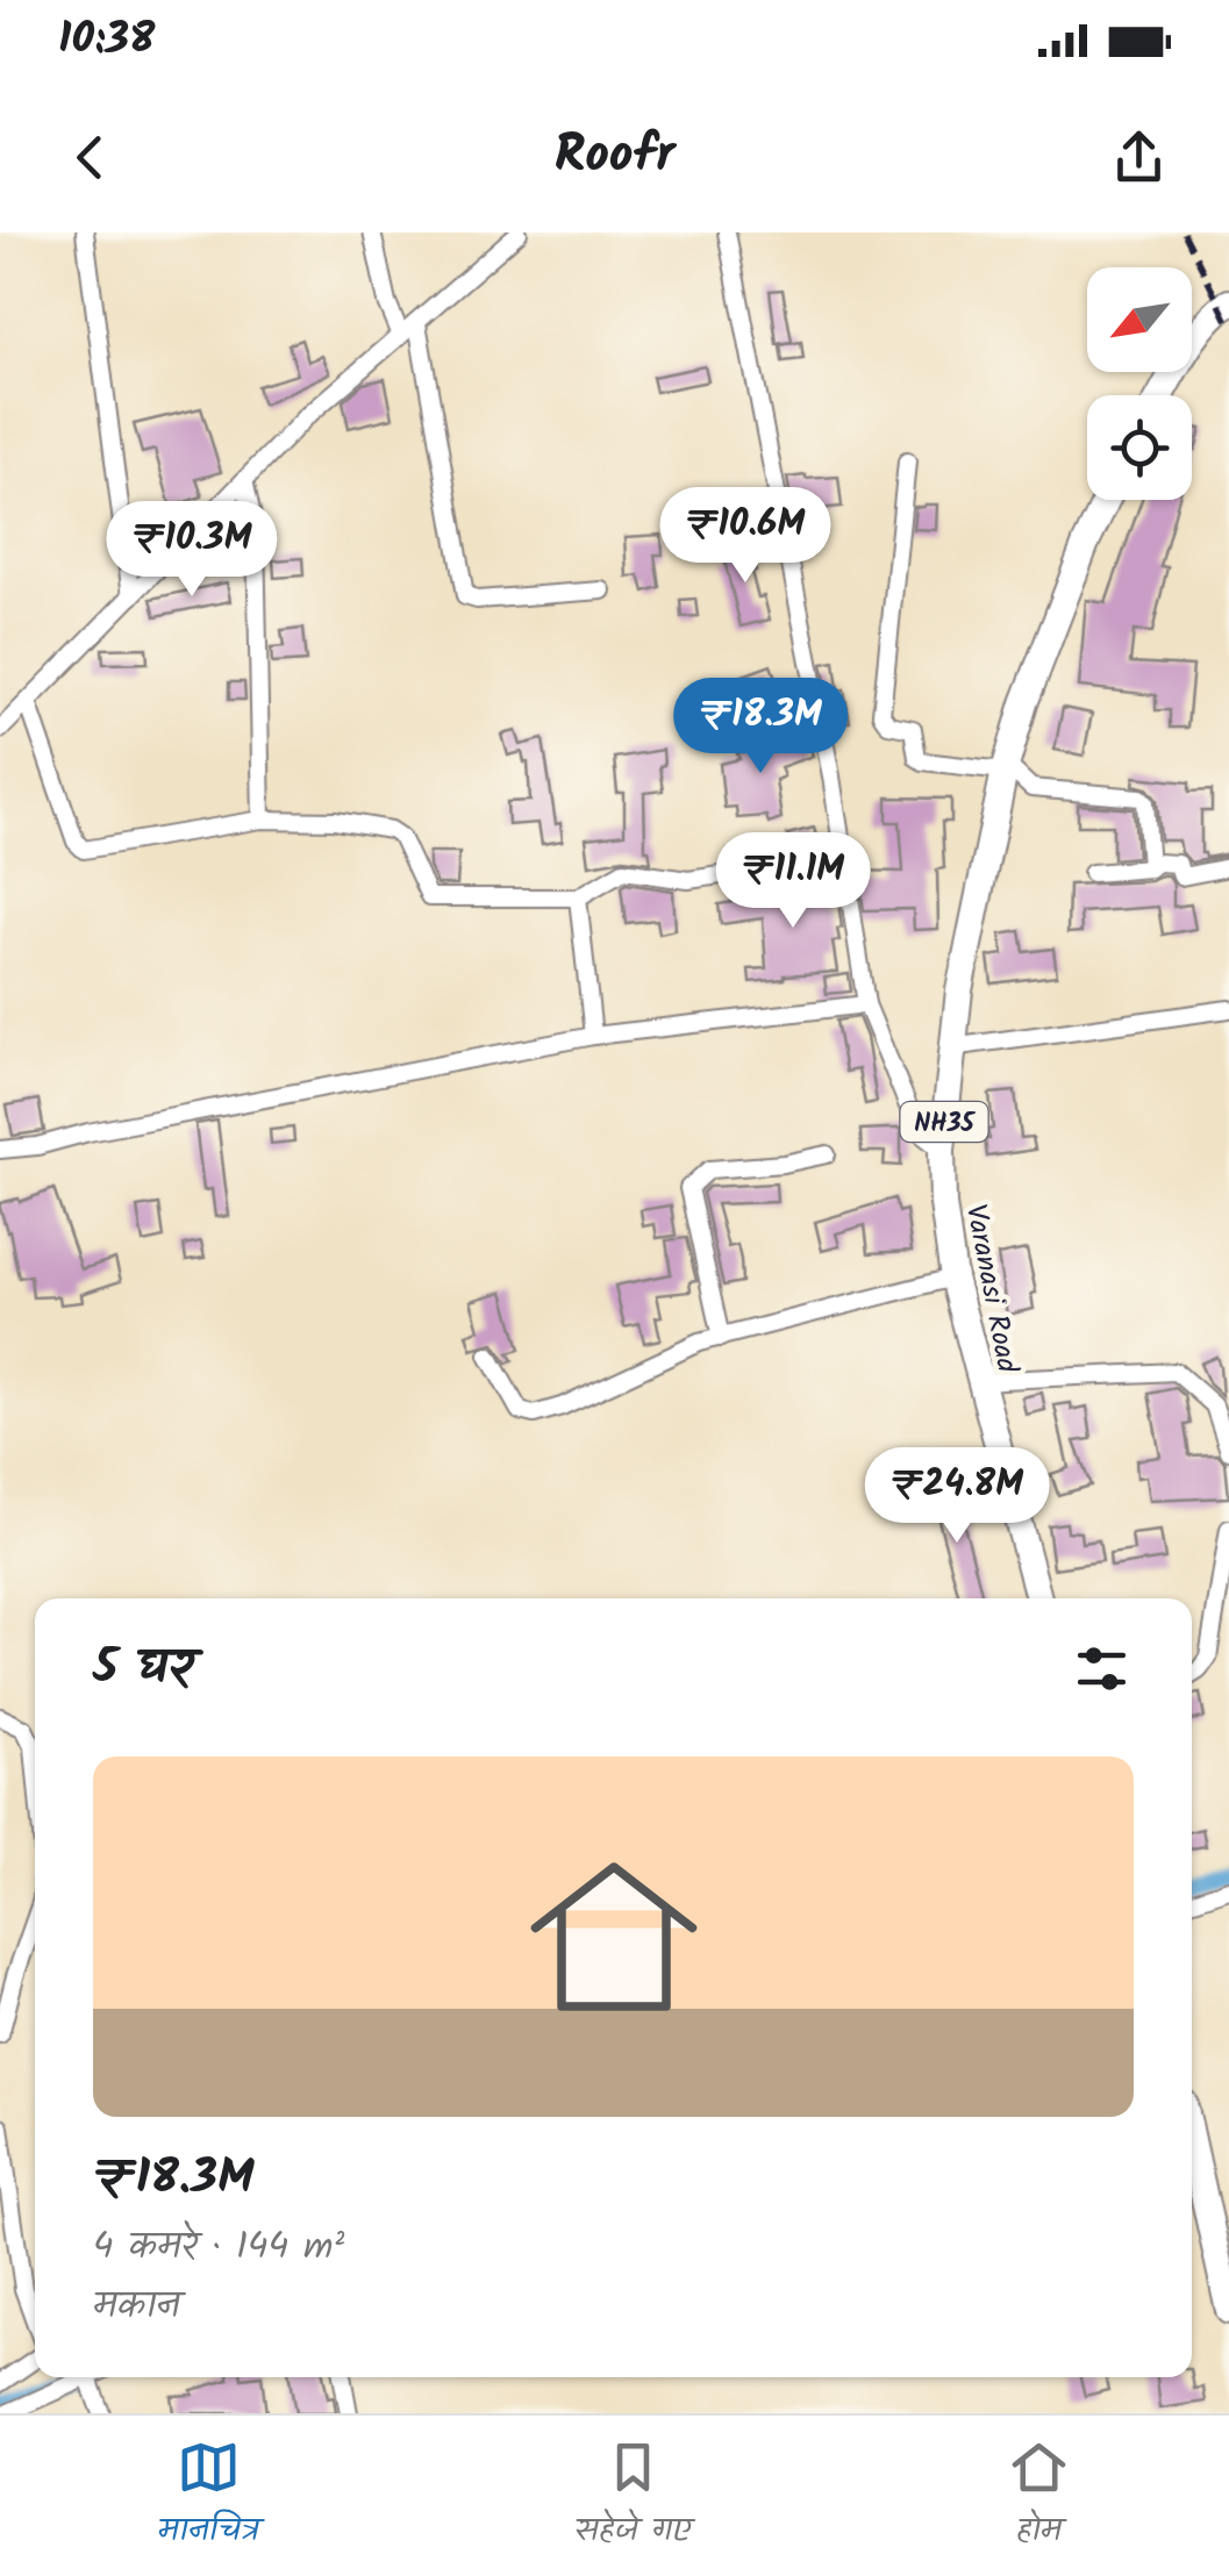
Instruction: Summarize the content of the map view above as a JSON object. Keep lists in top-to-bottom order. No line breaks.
{"streets":{"highway":["NH35","Varanasi Road"]},"north":"bottom left","page":{"status":"10:38","header":"Roofr","price":["₹10.6M","₹10.3M","₹18.3M","₹11.1M","₹24.8M"],"heading":"5 घर","list":[{"name":"₹18.3M","note":"4 कमरे · 144 m² · मकान"}],"tabs":["मानचित्र","सहेजे गए","होम"]}}
